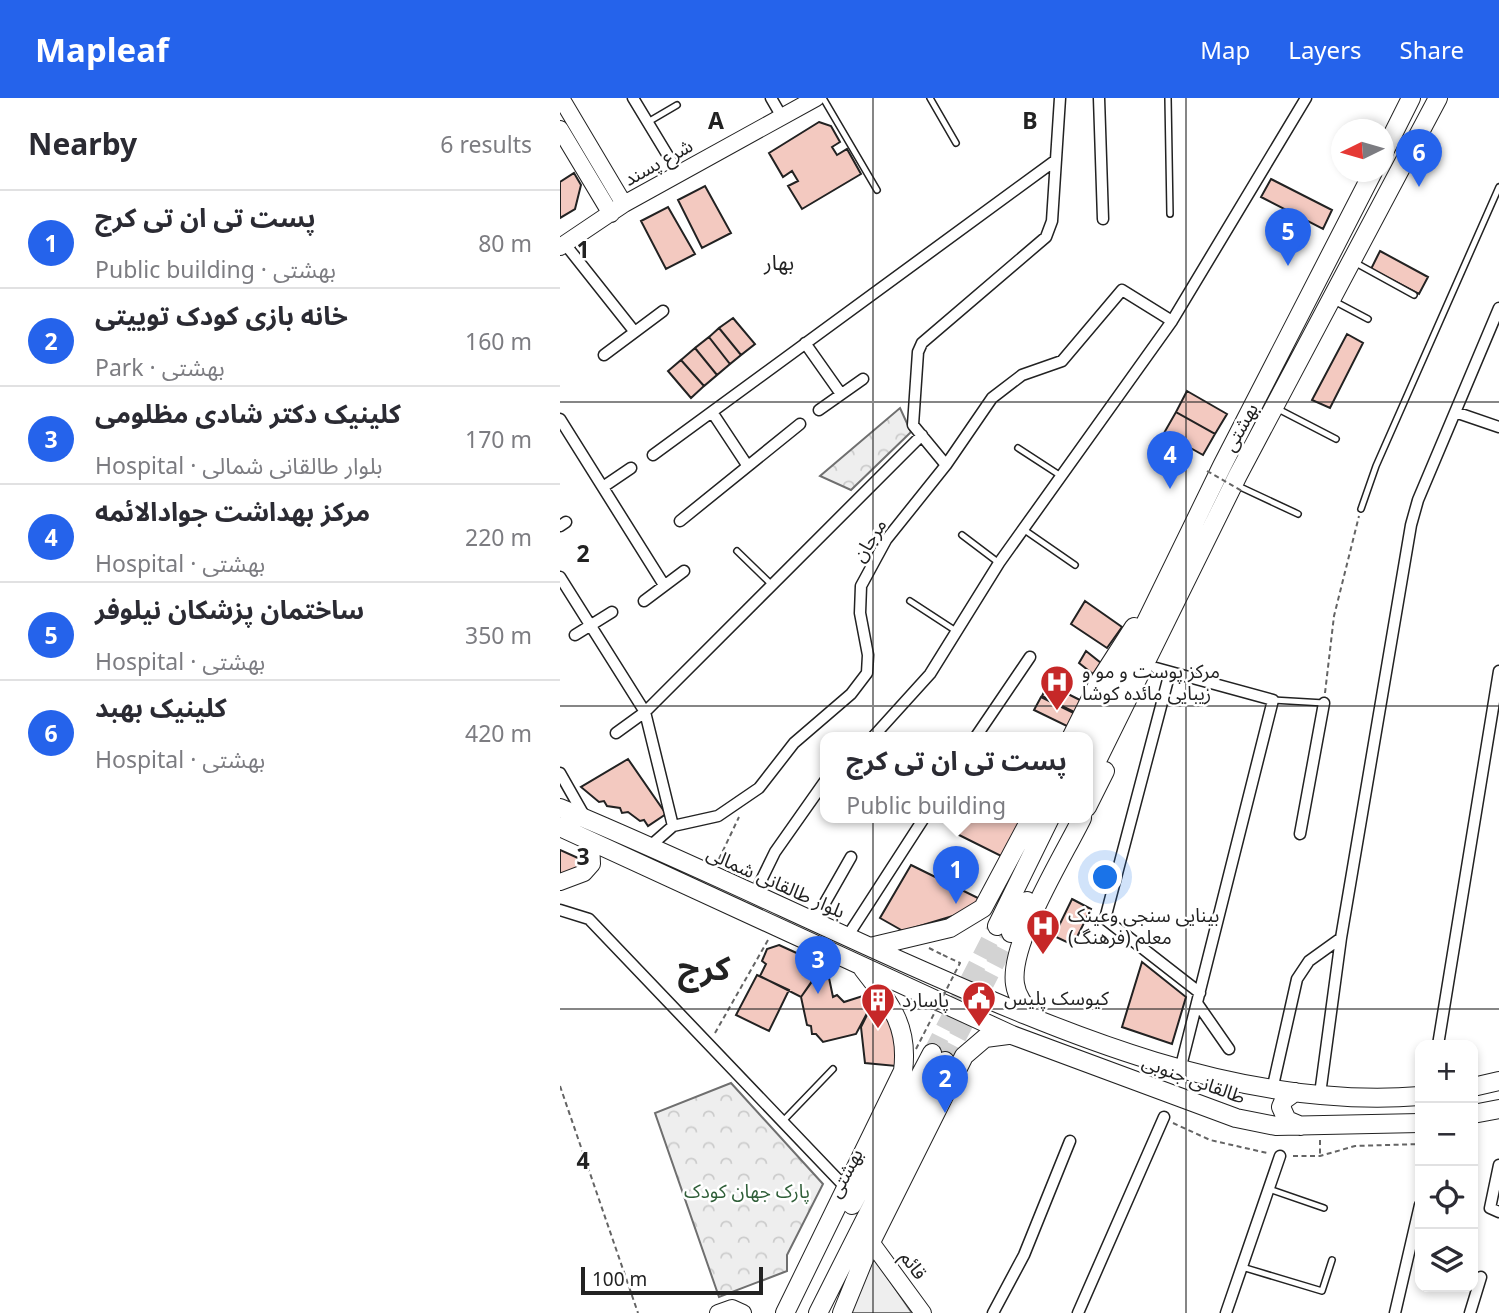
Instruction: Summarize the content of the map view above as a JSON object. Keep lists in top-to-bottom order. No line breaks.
{"streets":{"main road":["شرع پسند","بهشتى","بلوار طالقانی شمالی","طالقانی جنوبی","قائم"],"street":["مرجان"]},"crossings":[["مرجان","بلوار طالقانی شمالی"],["بلوار طالقانی شمالی","طالقانی جنوبی"]],"districts":["بهار","کرج"],"parks":["پارک جهان کودک"],"places":{"hospital":["مرکز پوست و مو و زیبایی مائده کوشا","بینایی سنجی وعینک معلم (فرهنگ)"],"public building":["کیوسک پلیس"],"building":["پاسارد"]},"scale_bar":"100 m","north":"left","page":{"header":"Mapleaf","nav":["Map","Layers","Share"],"heading":["Nearby","6 results"],"pins":["6","5","4","1","3","2"],"list":[{"mark":"1","name":"پست تی ان تی کرج","note":"Public building · بهشتى","value":"80 m"},{"mark":"2","name":"خانه بازی کودک توییتی","note":"Park · بهشتى","value":"160 m"},{"mark":"3","name":"کلینیک دکتر شادی مظلومی","note":"Hospital · بلوار طالقانی شمالی","value":"170 m"},{"mark":"4","name":"مرکز بهداشت جوادالائمه","note":"Hospital · بهشتى","value":"220 m"},{"mark":"5","name":"ساختمان پزشکان نیلوفر","note":"Hospital · بهشتى","value":"350 m"},{"mark":"6","name":"کلینیک بهبد","note":"Hospital · بهشتى","value":"420 m"}],"popup":["پست تی ان تی کرج","Public building"],"map_buttons":["+","−"],"scale":"100 m"},"grid":{"columns":["A","B"],"rows":["1","2","3","4"]}}
